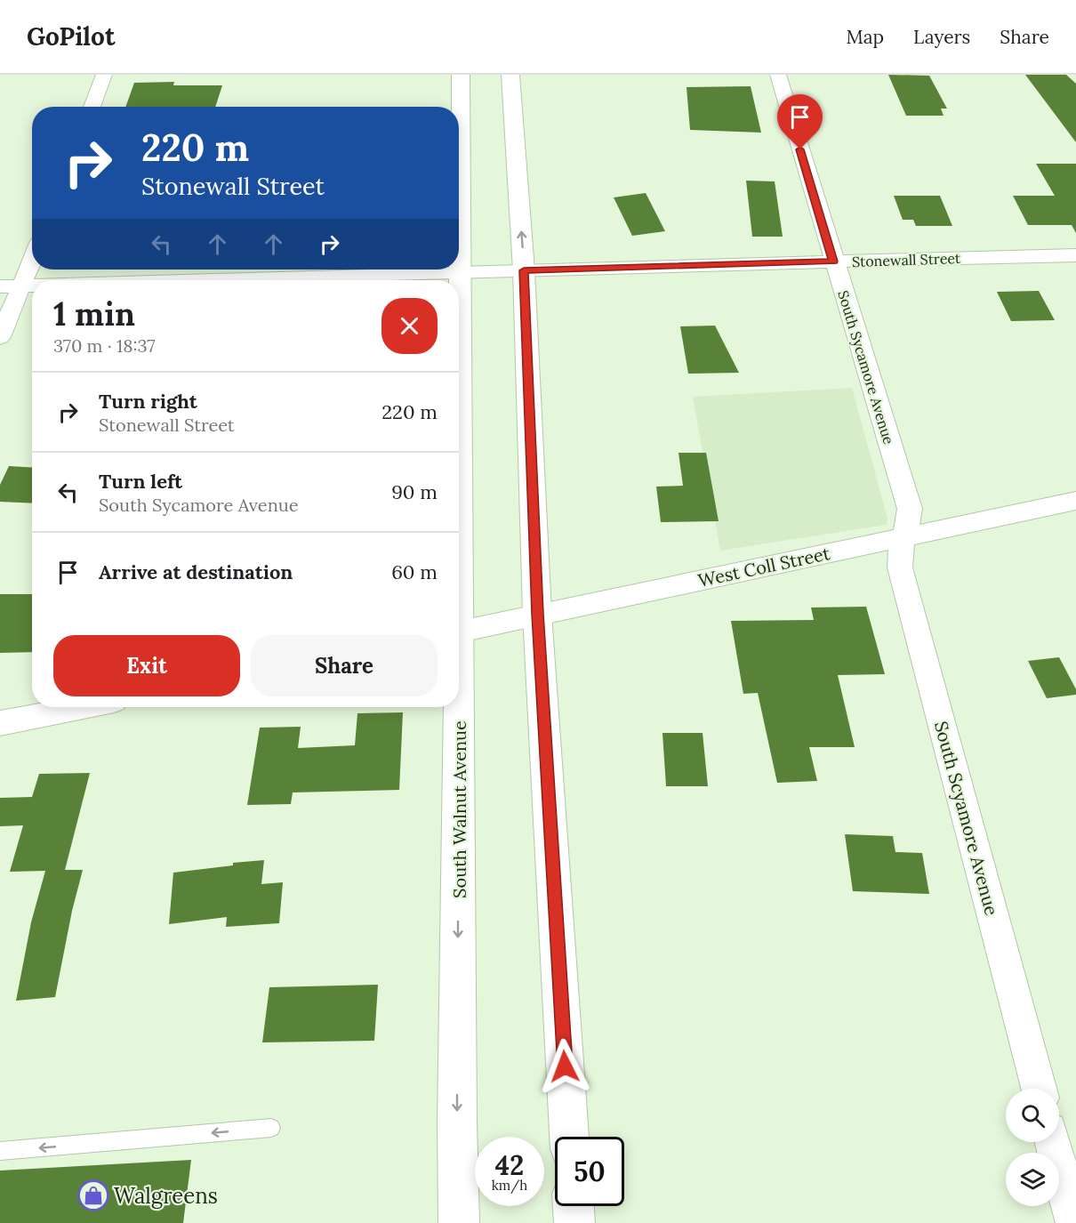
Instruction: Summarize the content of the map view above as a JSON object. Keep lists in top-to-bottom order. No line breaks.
{"streets":{"main road":["South Walnut Avenue"],"street":["Stonewall Street","South Sycamore Avenue","West Coll Street","South Scyamore Avenue"]},"crossings":[["Stonewall Street","South Sycamore Avenue"],["Stonewall Street","South Walnut Avenue"],["South Sycamore Avenue","West Coll Street"],["South Sycamore Avenue","South Scyamore Avenue"],["West Coll Street","South Scyamore Avenue"]],"places":{"shop":["Walgreens"]},"page":{"header":"GoPilot","nav":["Map","Layers","Share"],"turn":["220 m","Stonewall Street"],"heading":["1 min","370 m · 18:37"],"list":[{"name":"Turn right","note":"Stonewall Street","value":"220 m"},{"name":"Turn left","note":"South Sycamore Avenue","value":"90 m"},{"name":"Arrive at destination","value":"60 m"}],"buttons":["Exit","Share"],"speed":"42 km/h","limit":"50"}}
